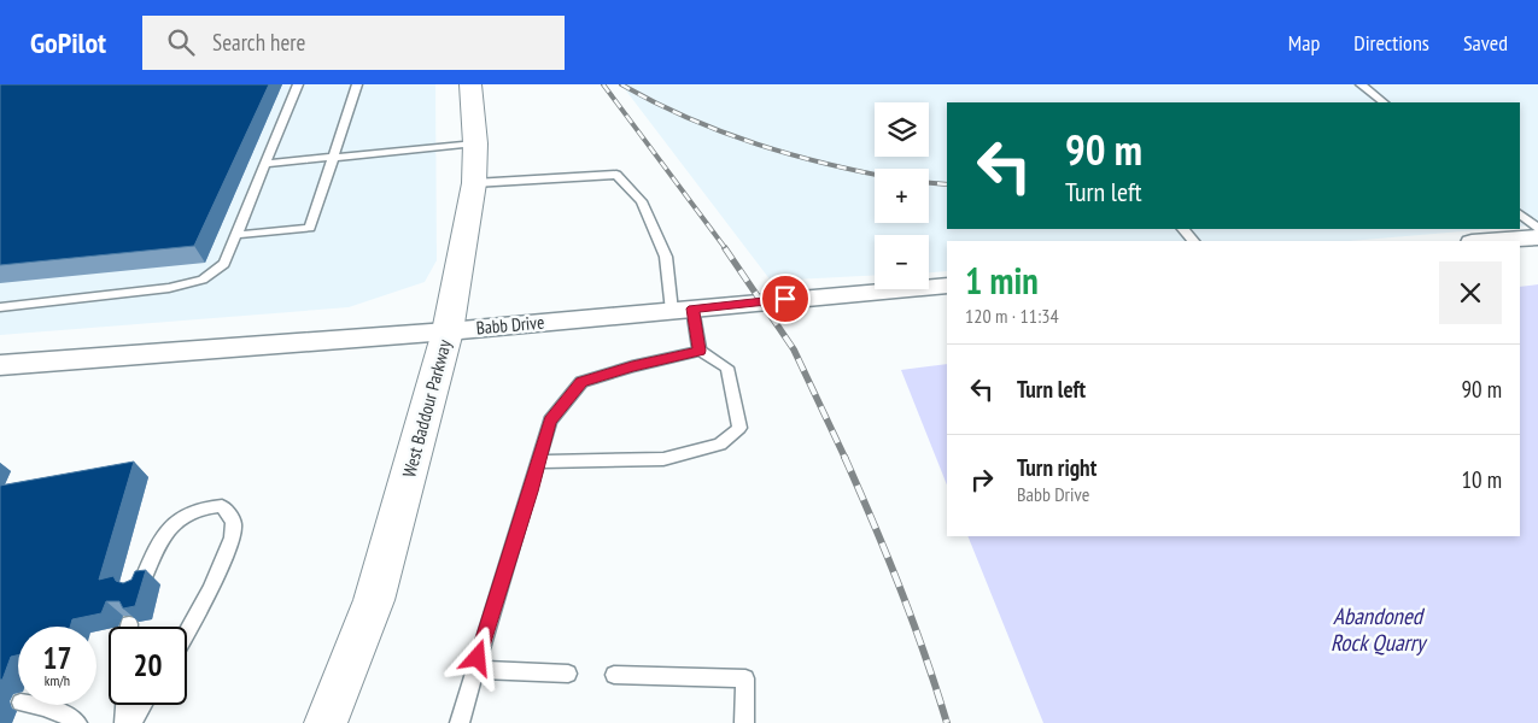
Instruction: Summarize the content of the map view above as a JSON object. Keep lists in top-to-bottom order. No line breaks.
{"streets":{"main road":["West Baddour Parkway"],"street":["Babb Drive"]},"crossings":[["Babb Drive","West Baddour Parkway"]],"water":["Abandoned Rock Quarry"],"page":{"header":"GoPilot","search":"Search here","nav":["Map","Directions","Saved"],"map_buttons":["+","−"],"turn":["90 m","Turn left"],"heading":["1 min","120 m · 11:34"],"list":[{"name":"Turn left","value":"90 m"},{"name":"Turn right","note":"Babb Drive","value":"10 m"}],"speed":"17 km/h","limit":"20"}}
